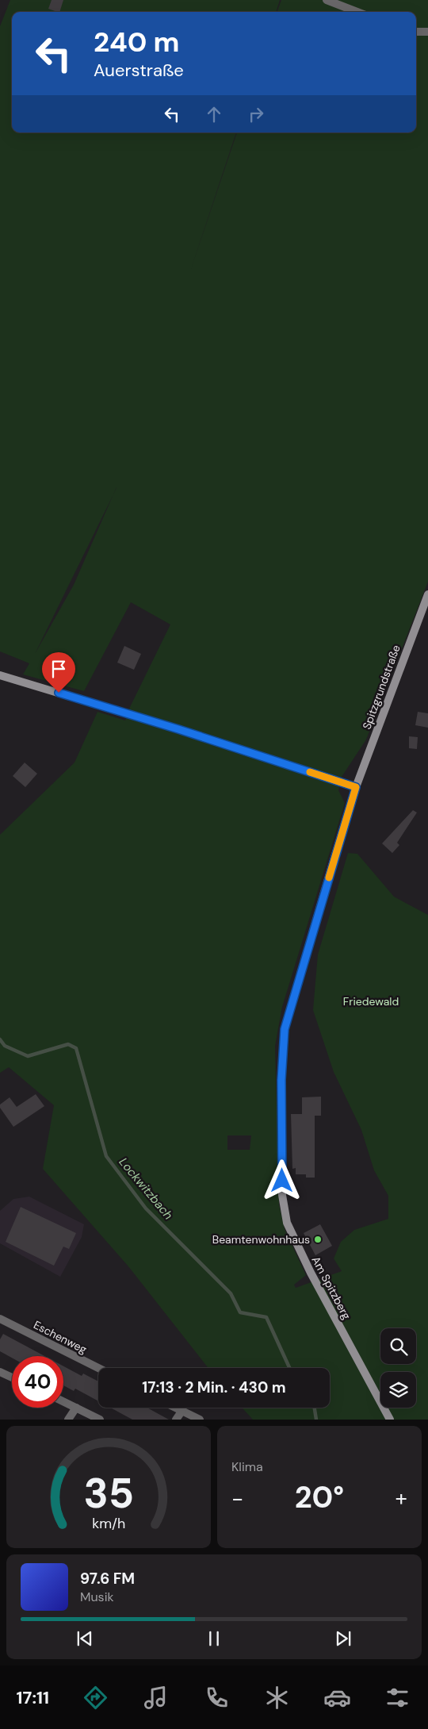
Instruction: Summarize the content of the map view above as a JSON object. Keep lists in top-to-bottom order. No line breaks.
{"streets":{"street":["Spitzgrundstraße","Am Spitzberg","Eschenweg"]},"crossings":[["Spitzgrundstraße","Am Spitzberg"]],"water":["Lockwitzbach"],"parks":["Friedewald"],"places":["Beamtenwohnhaus"],"page":{"turn":["240 m","Auerstraße"],"limit":"40","trip":"17:13 · 2 Min. · 430 m","tile":"Klima","heat":["−","20°","+"],"song":["97.6 FM","Musik"],"tabs":"17:11","gauge":["35","km/h"]}}
